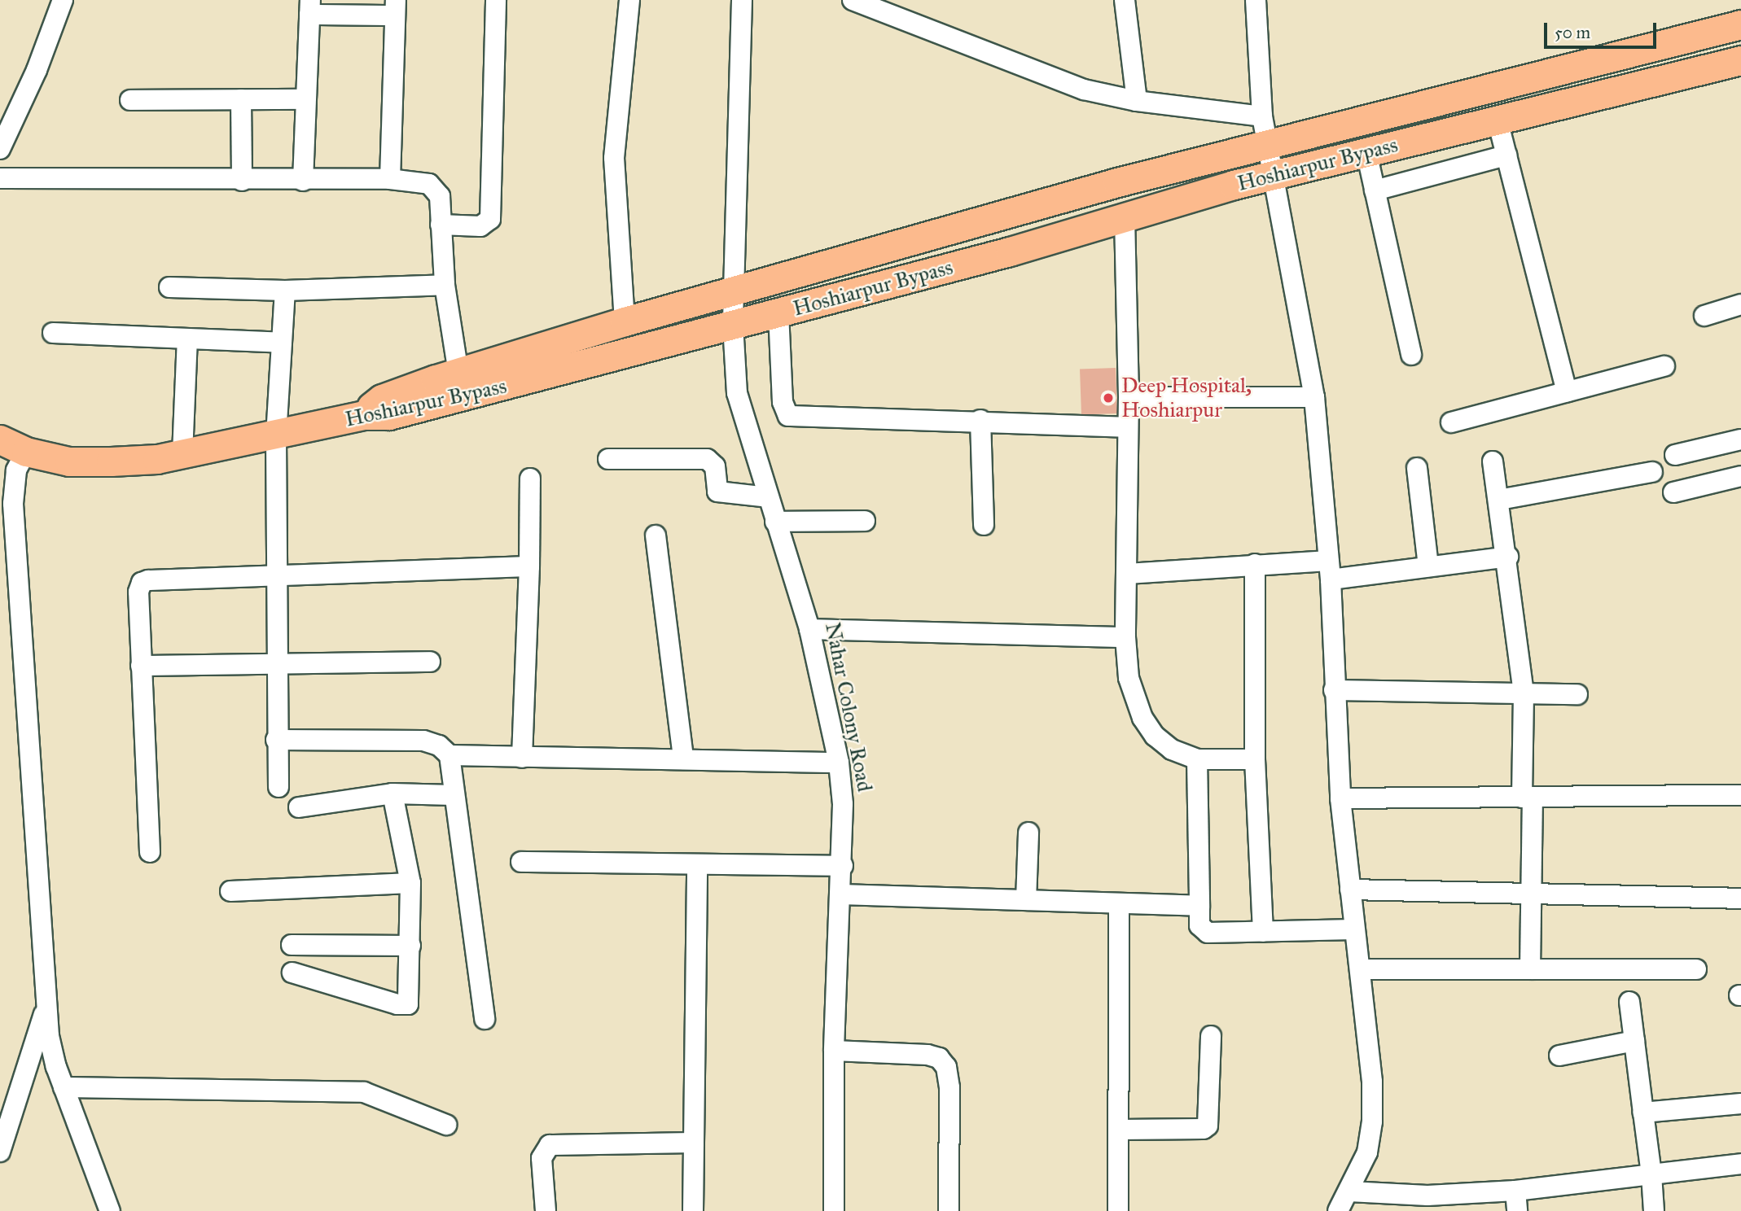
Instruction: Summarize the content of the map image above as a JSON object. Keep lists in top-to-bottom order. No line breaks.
{"streets":{"highway":["Hoshiarpur Bypass"],"street":["Nahar Colony Road"]},"crossings":[["Hoshiarpur Bypass","Nahar Colony Road"]],"places":["Deep Hospital, Hoshiarpur"],"scale_bar":"50 m"}
